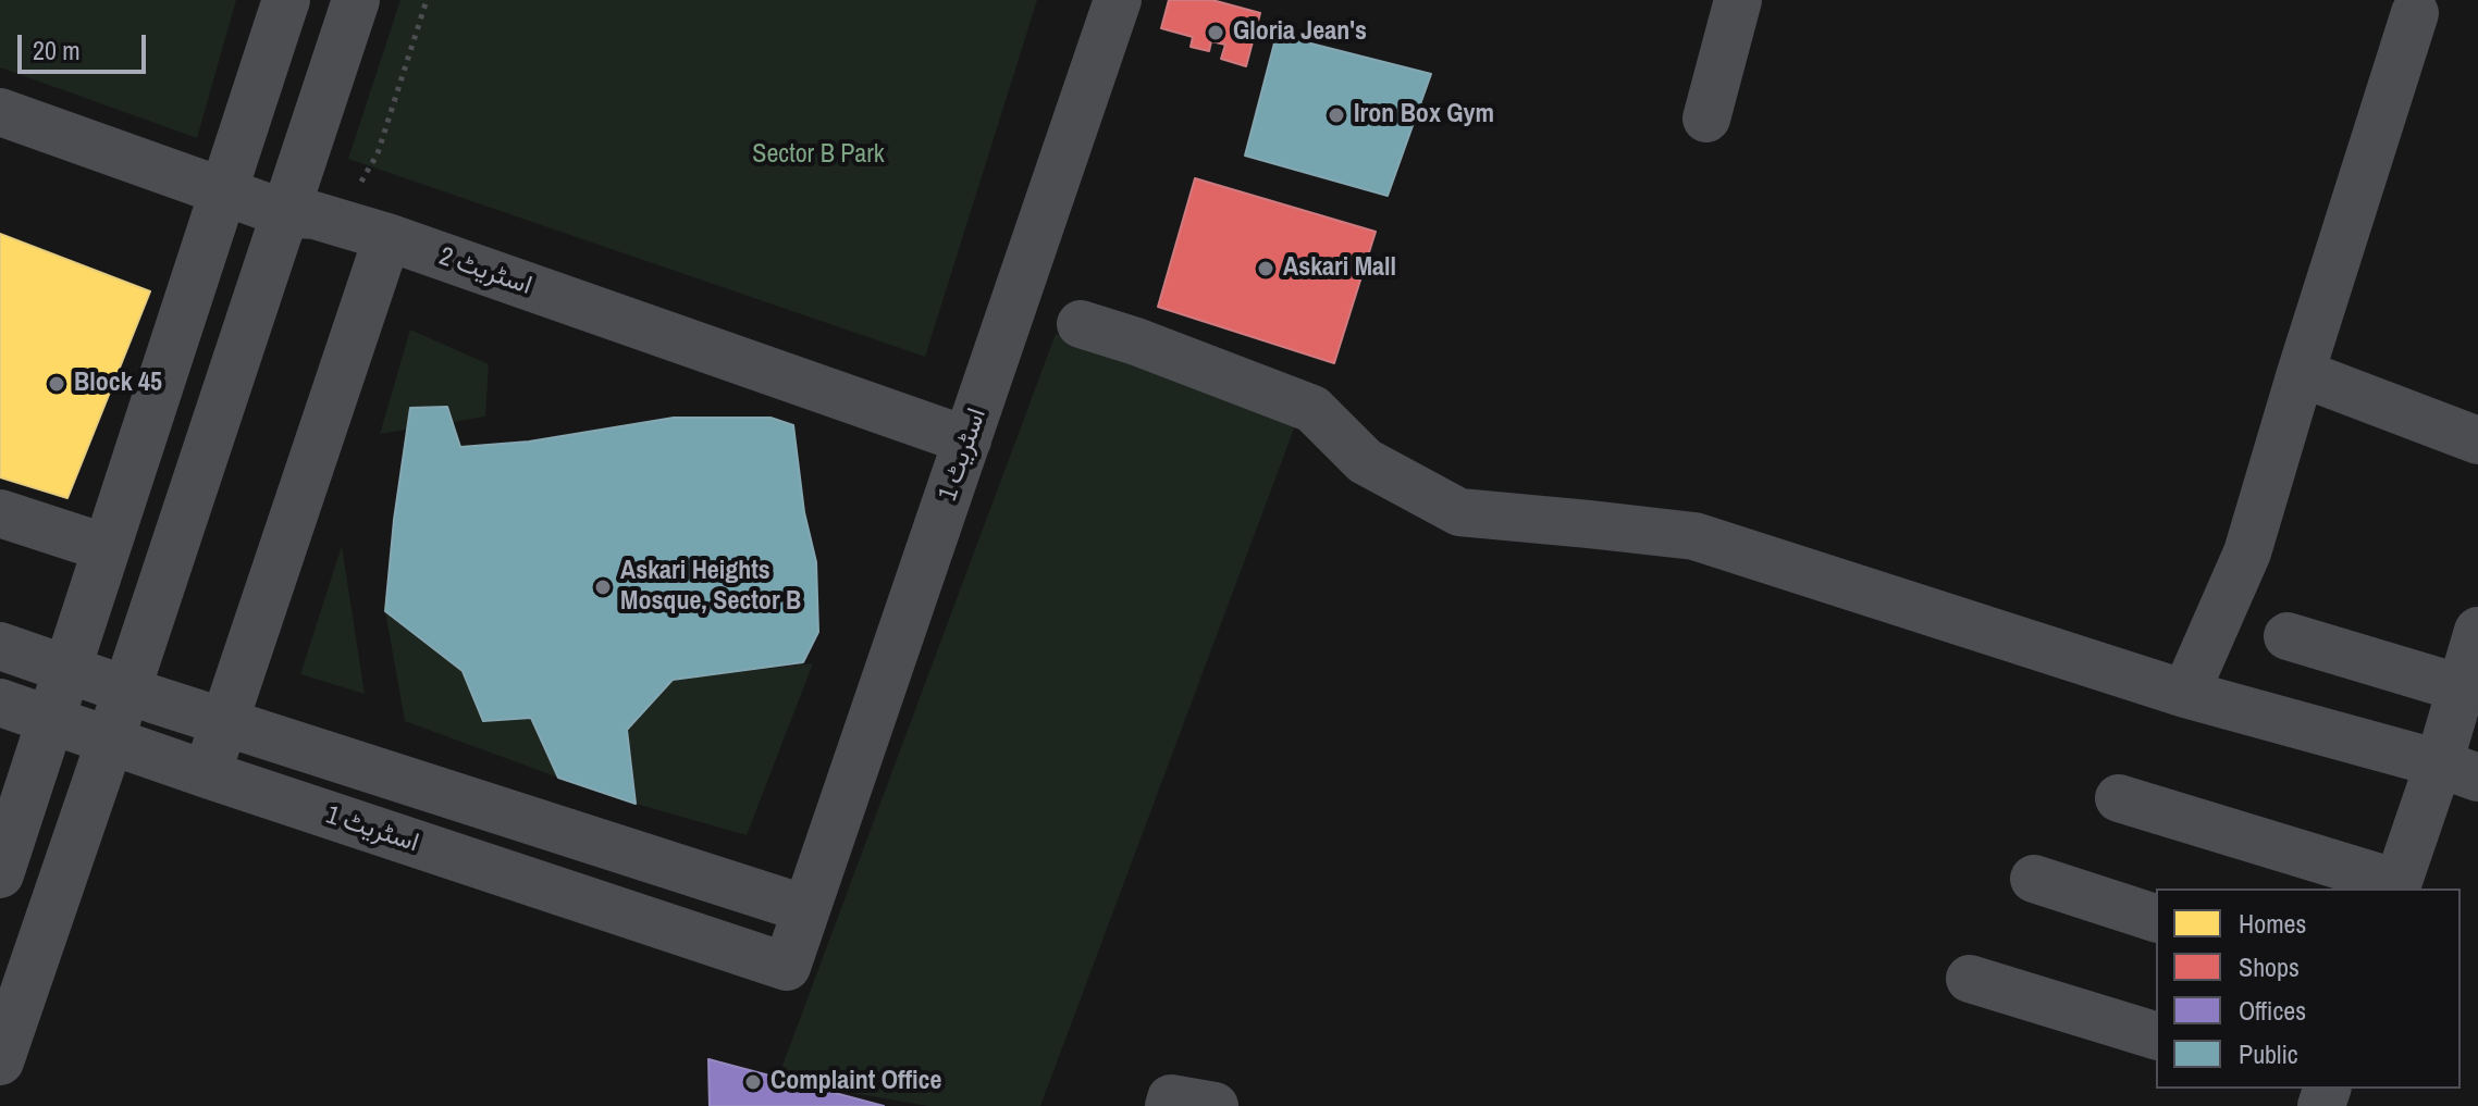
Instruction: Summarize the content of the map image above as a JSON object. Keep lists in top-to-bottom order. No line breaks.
{"streets":{"street":["اسٹریٹ 2","اسٹریٹ 1"]},"crossings":[["اسٹریٹ 2","اسٹریٹ 1"]],"parks":["Sector B Park"],"places":["Gloria Jean's","Iron Box Gym","Askari Mall","Block 45","Askari Heights Mosque, Sector B","Complaint Office"],"legend":["Homes","Shops","Offices","Public"],"scale_bar":"20 m"}
